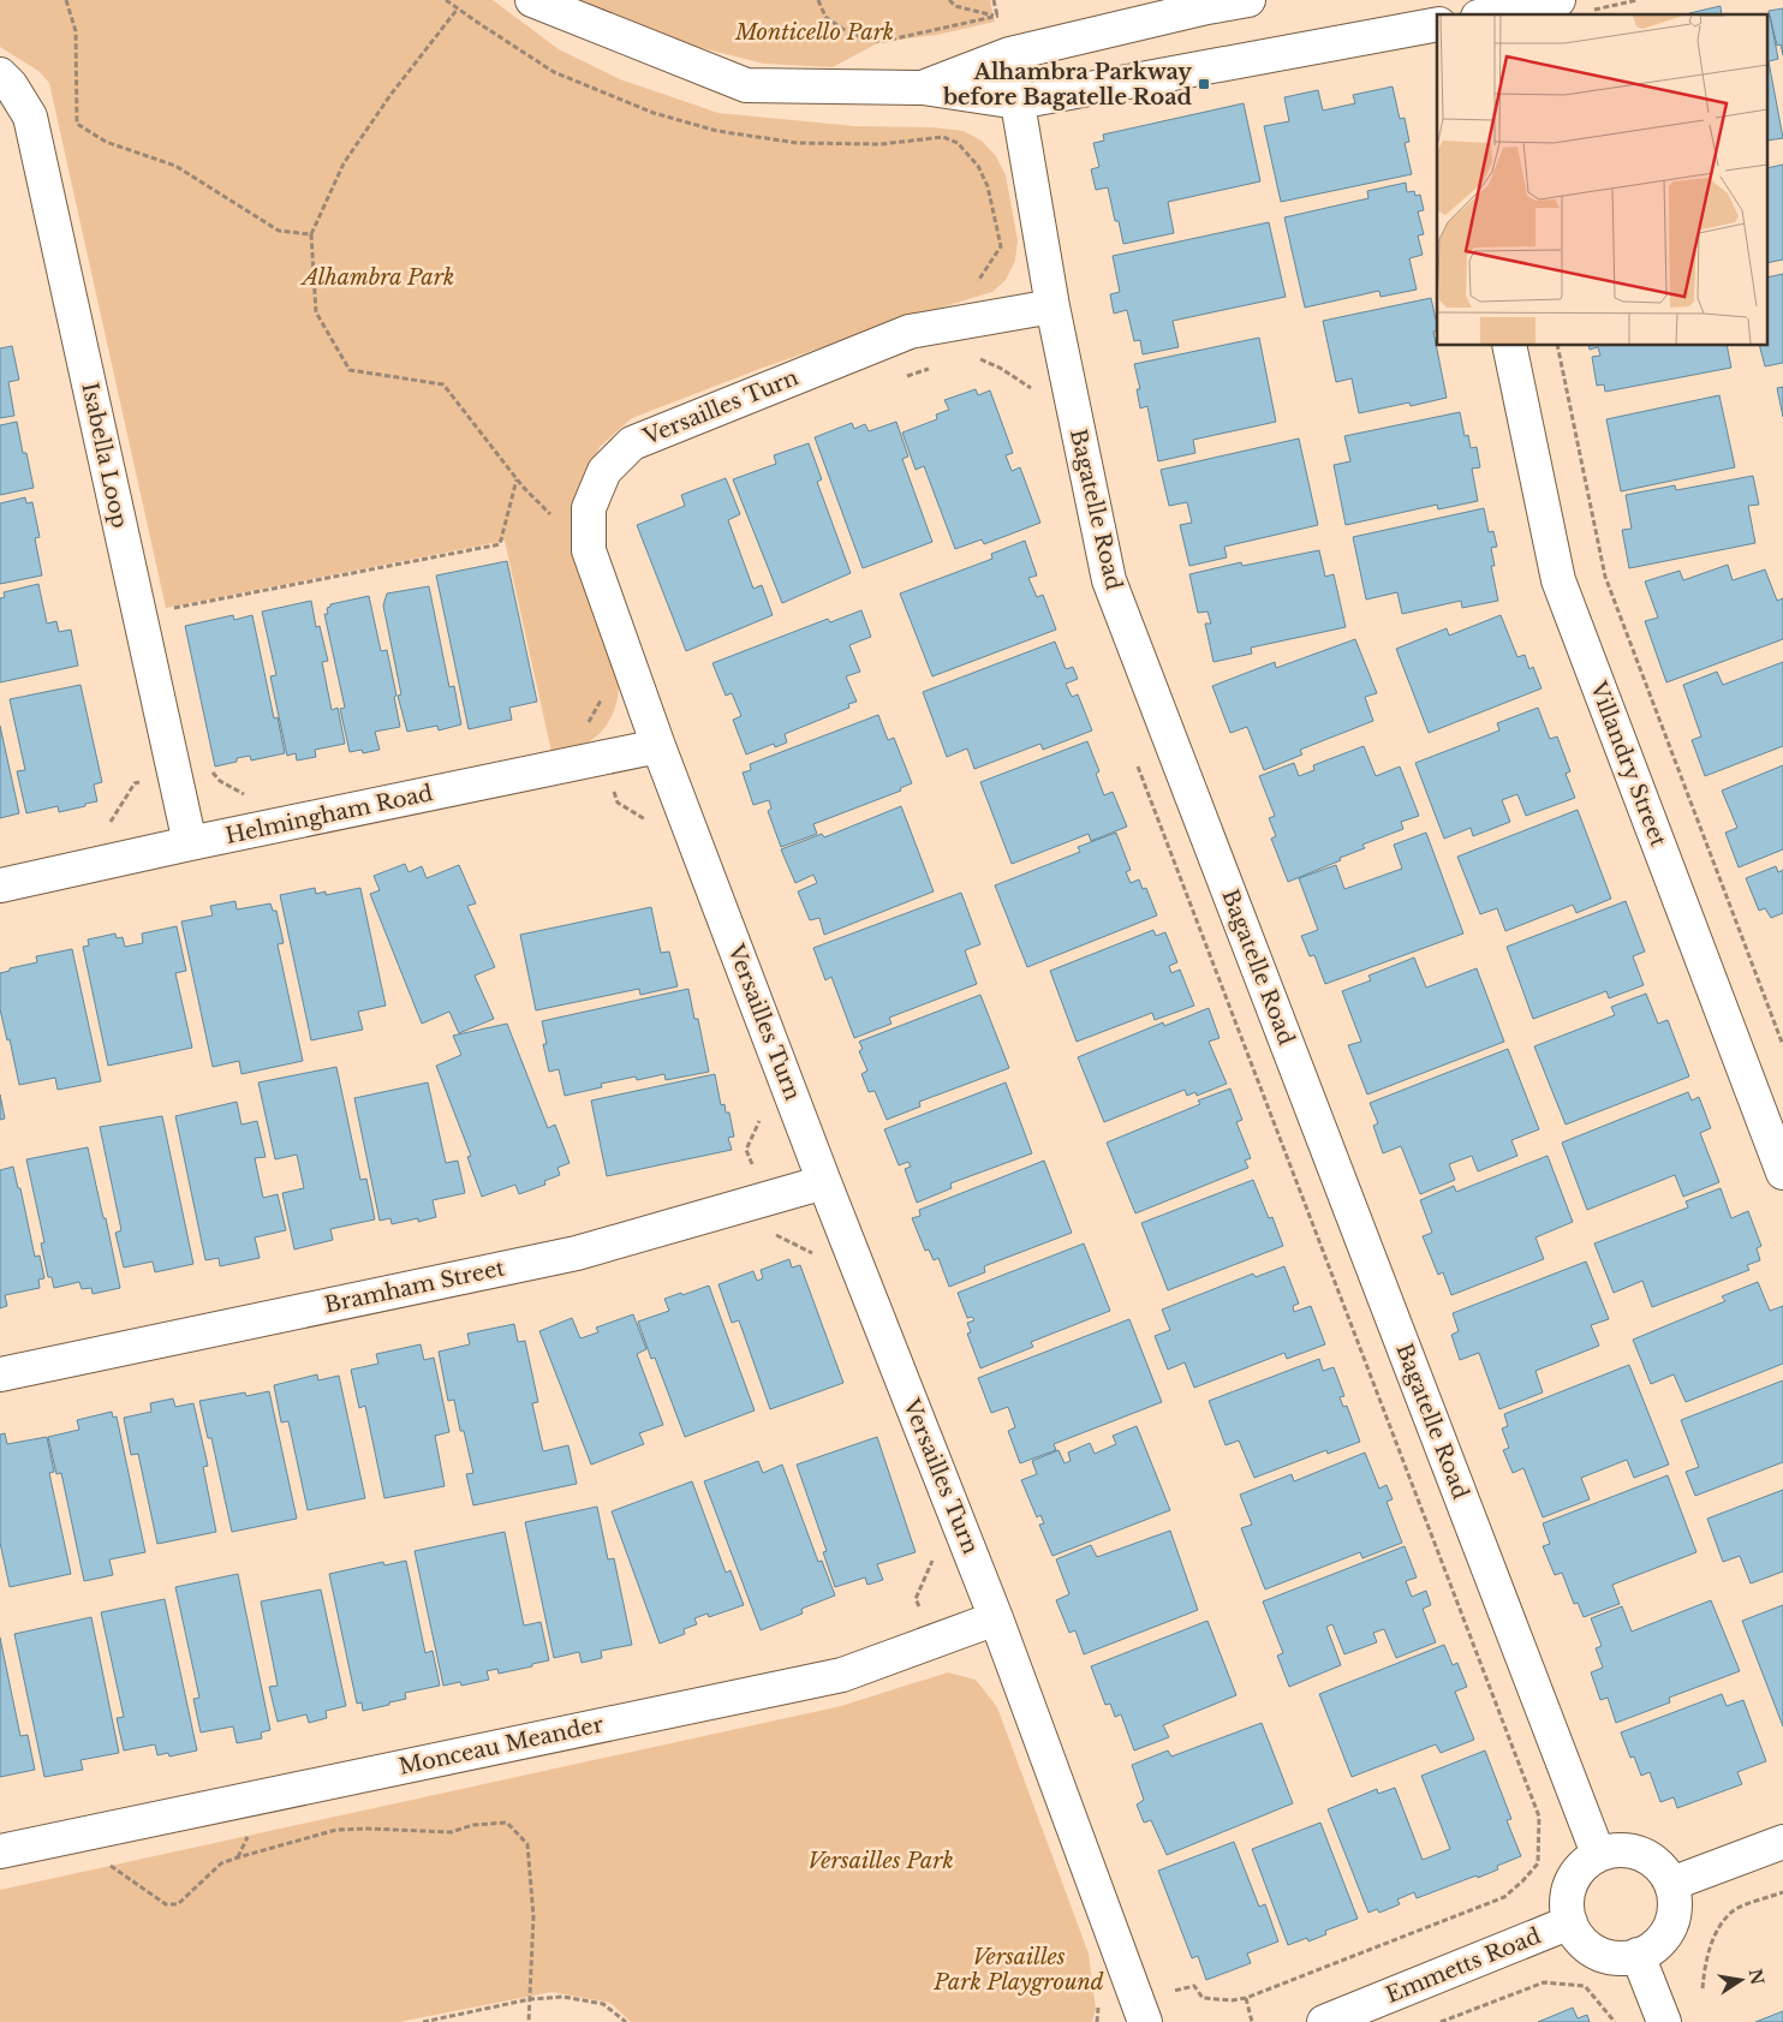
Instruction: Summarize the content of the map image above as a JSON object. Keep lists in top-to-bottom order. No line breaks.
{"streets":{"street":["Versailles Turn","Isabella Loop","Bagatelle Road","Villandry Street","Helmingham Road","Bramham Street","Monceau Meander","Emmetts Road"]},"crossings":[["Versailles Turn","Bagatelle Road"],["Versailles Turn","Helmingham Road"],["Versailles Turn","Bramham Street"],["Versailles Turn","Monceau Meander"],["Isabella Loop","Helmingham Road"],["Bagatelle Road","Emmetts Road"]],"parks":["Monticello Park","Alhambra Park","Versailles Park","Versailles Park Playground"],"places":{"transit":["Alhambra Parkway before Bagatelle Road"]},"north":"right"}
